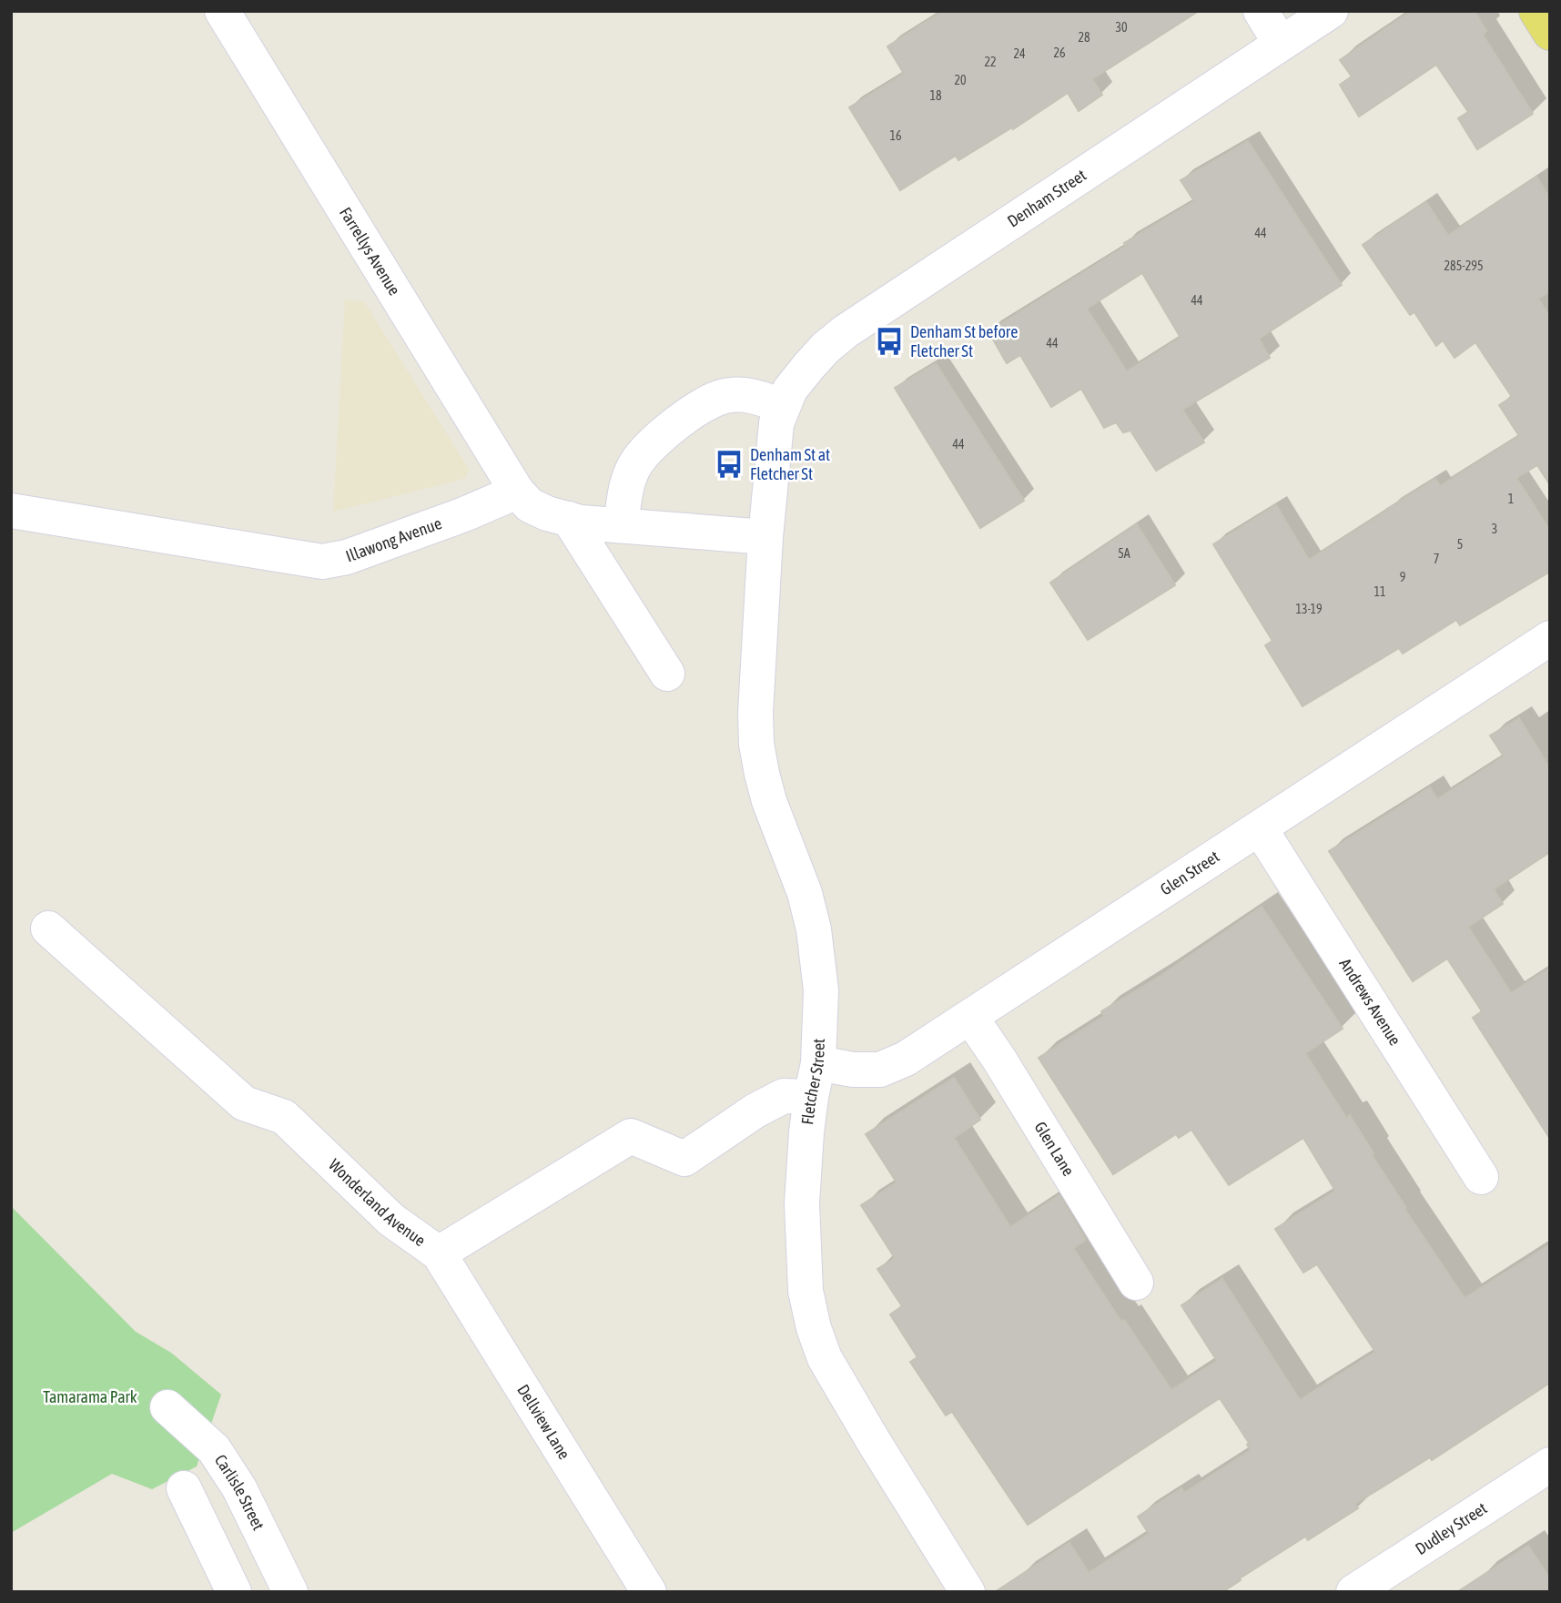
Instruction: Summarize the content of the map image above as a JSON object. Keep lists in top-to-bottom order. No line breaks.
{"streets":{"street":["Denham Street","Farrellys Avenue","Illawong Avenue","Glen Street","Andrews Avenue","Fletcher Street","Glen Lane","Wonderland Avenue","Dellview Lane","Carlisle Street","Dudley Street"]},"crossings":[["Denham Street","Fletcher Street"],["Farrellys Avenue","Illawong Avenue"],["Glen Street","Andrews Avenue"],["Glen Street","Fletcher Street"],["Glen Street","Glen Lane"],["Fletcher Street","Wonderland Avenue"],["Wonderland Avenue","Dellview Lane"]],"parks":["Tamarama Park"],"places":{"bus stop":["Denham St before Fletcher St","Denham St at Fletcher St"]},"house_numbers":["30","28","26","24","22","20","18","16","44","285-295","44","44","44","1","3","5","5A","7","9","11","13-19"]}
